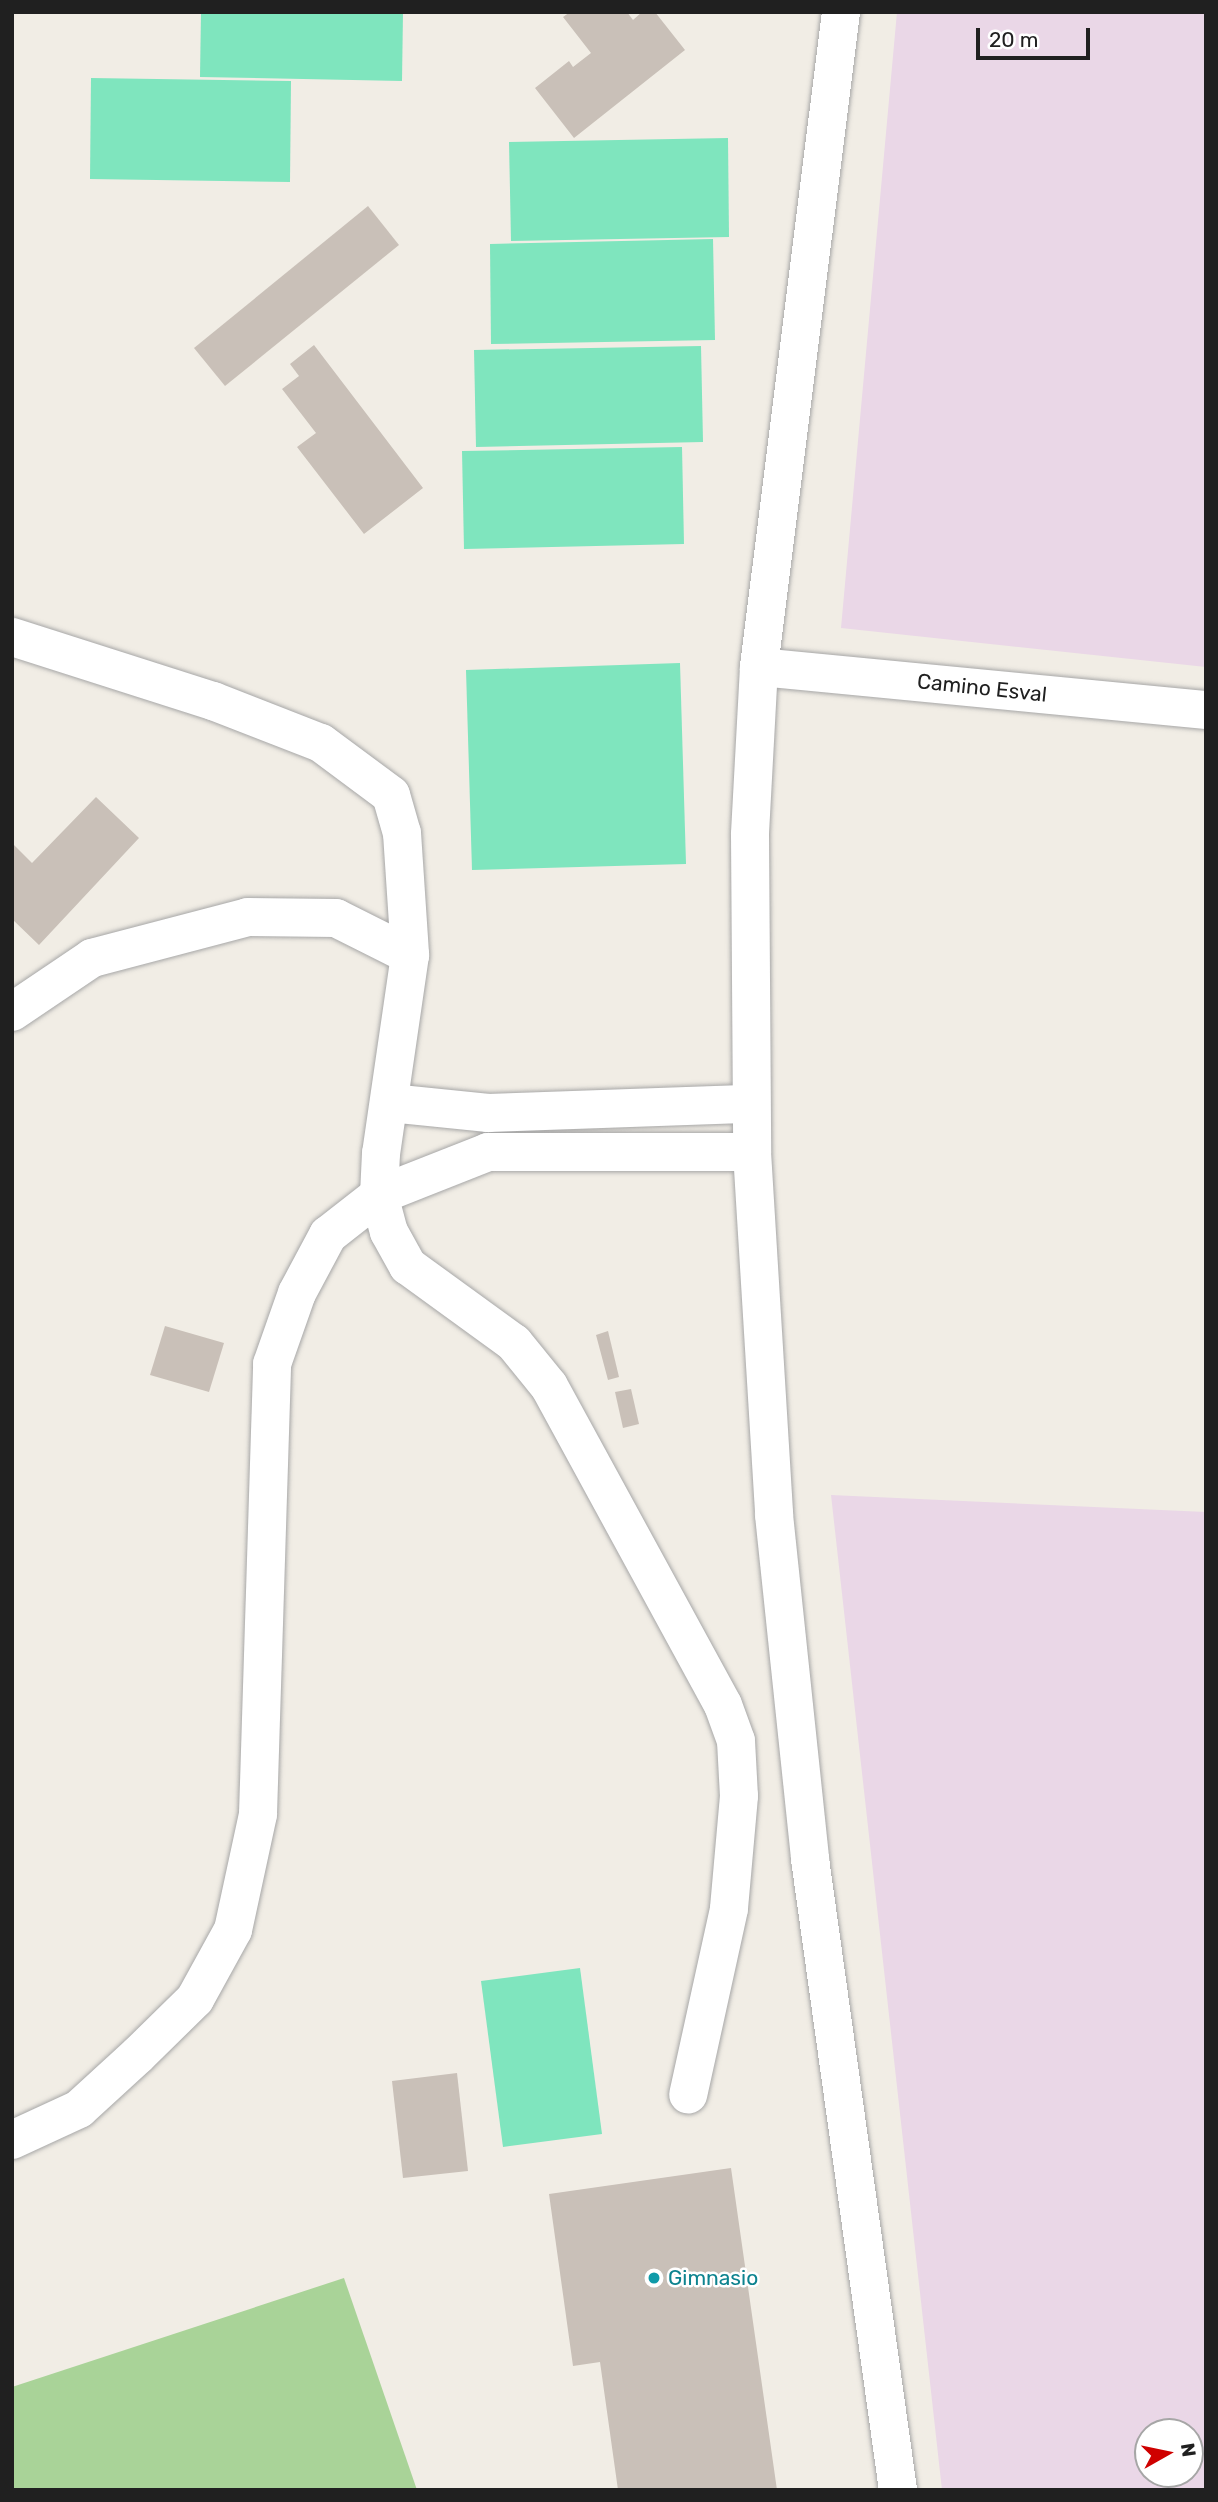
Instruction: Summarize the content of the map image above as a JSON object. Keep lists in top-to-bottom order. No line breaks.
{"streets":{"street":["Camino Esval"]},"places":["Gimnasio"],"scale_bar":"20 m","north":"right"}
